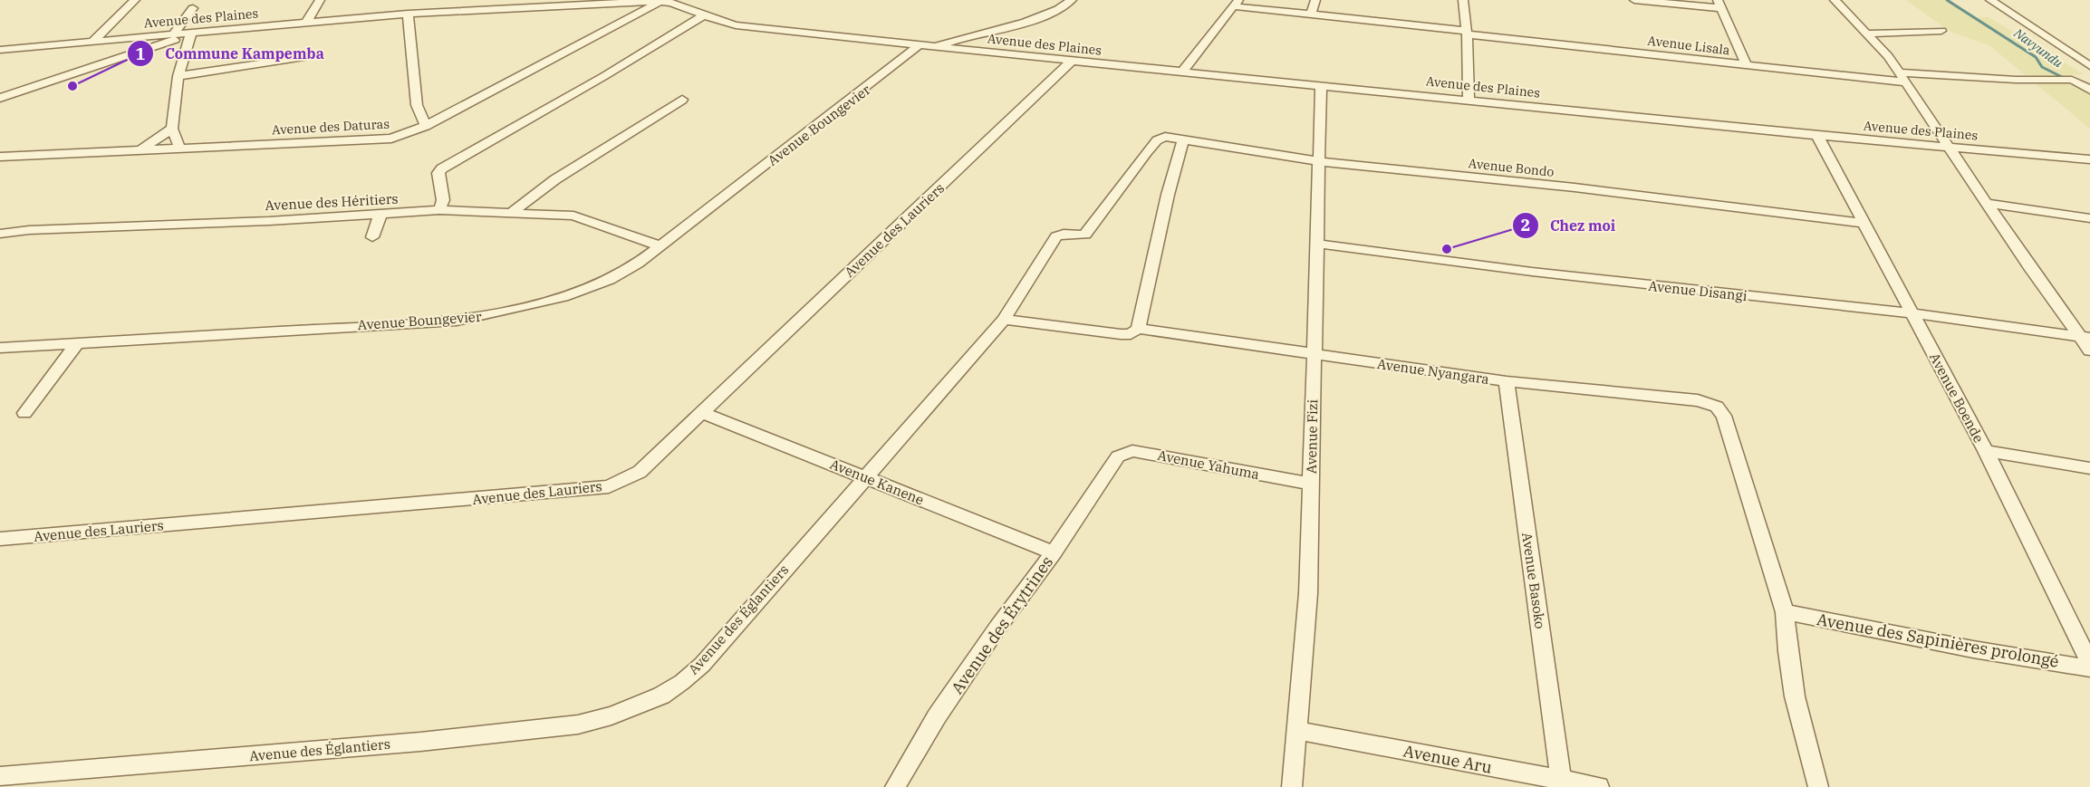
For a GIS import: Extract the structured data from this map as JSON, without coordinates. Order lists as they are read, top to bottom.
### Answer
{
  "streets": {
    "street": [
      "Avenue des Plaines",
      "Avenue Lisala",
      "Avenue Boungevier",
      "Avenue des Daturas",
      "Avenue Bondo",
      "Avenue des Héritiers",
      "Avenue des Lauriers",
      "Avenue Disangi",
      "Avenue Nyangara",
      "Avenue Boende",
      "Avenue Fizi",
      "Avenue Yahuma",
      "Avenue Kanene",
      "Avenue Basoko",
      "Avenue des Églantiers",
      "Avenue des Érytrines",
      "Avenue des Sapinières prolongé",
      "Avenue Aru"
    ]
  },
  "crossings": [
    ["Avenue des Plaines", "Avenue Boungevier"],
    ["Avenue des Plaines", "Avenue des Daturas"],
    ["Avenue des Plaines", "Avenue des Lauriers"],
    ["Avenue des Plaines", "Avenue Boende"],
    ["Avenue des Plaines", "Avenue Fizi"],
    ["Avenue Boungevier", "Avenue des Héritiers"],
    ["Avenue Bondo", "Avenue Boende"],
    ["Avenue Bondo", "Avenue Fizi"],
    ["Avenue Bondo", "Avenue des Églantiers"],
    ["Avenue des Lauriers", "Avenue Kanene"],
    ["Avenue Disangi", "Avenue Boende"],
    ["Avenue Disangi", "Avenue Fizi"],
    ["Avenue Nyangara", "Avenue Fizi"],
    ["Avenue Nyangara", "Avenue Basoko"],
    ["Avenue Nyangara", "Avenue des Églantiers"],
    ["Avenue Nyangara", "Avenue des Sapinières prolongé"],
    ["Avenue Fizi", "Avenue Yahuma"],
    ["Avenue Fizi", "Avenue Aru"],
    ["Avenue Yahuma", "Avenue des Érytrines"],
    ["Avenue Kanene", "Avenue des Églantiers"],
    ["Avenue Kanene", "Avenue des Érytrines"],
    ["Avenue Basoko", "Avenue Aru"]
  ],
  "water": ["Navyundu"],
  "places": ["Commune Kampemba", "Chez moi"]
}
